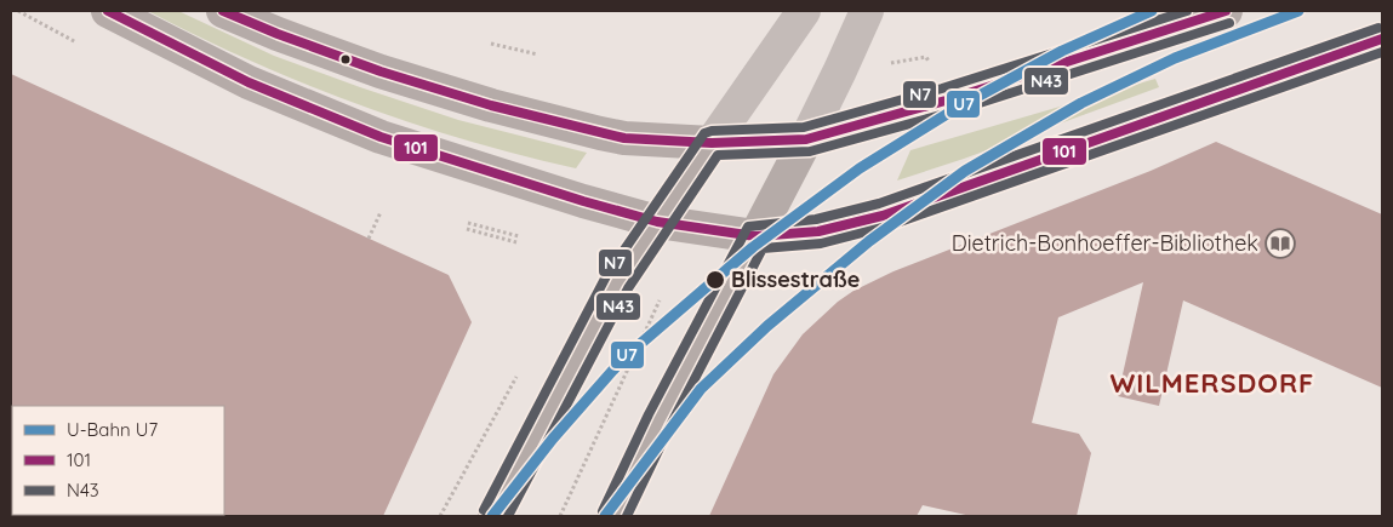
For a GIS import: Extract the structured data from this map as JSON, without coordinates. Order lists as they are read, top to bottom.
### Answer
{
  "districts": ["WILMERSDORF"],
  "places": {
    "library": ["Dietrich-Bonhoeffer-Bibliothek"],
    "other": ["Blissestraße"]
  },
  "lines": [
    "metro line U7",
    "transit line 101",
    "transit line N7",
    "transit line N43"
  ],
  "legend": ["U-Bahn U7", "101", "N43"]
}
